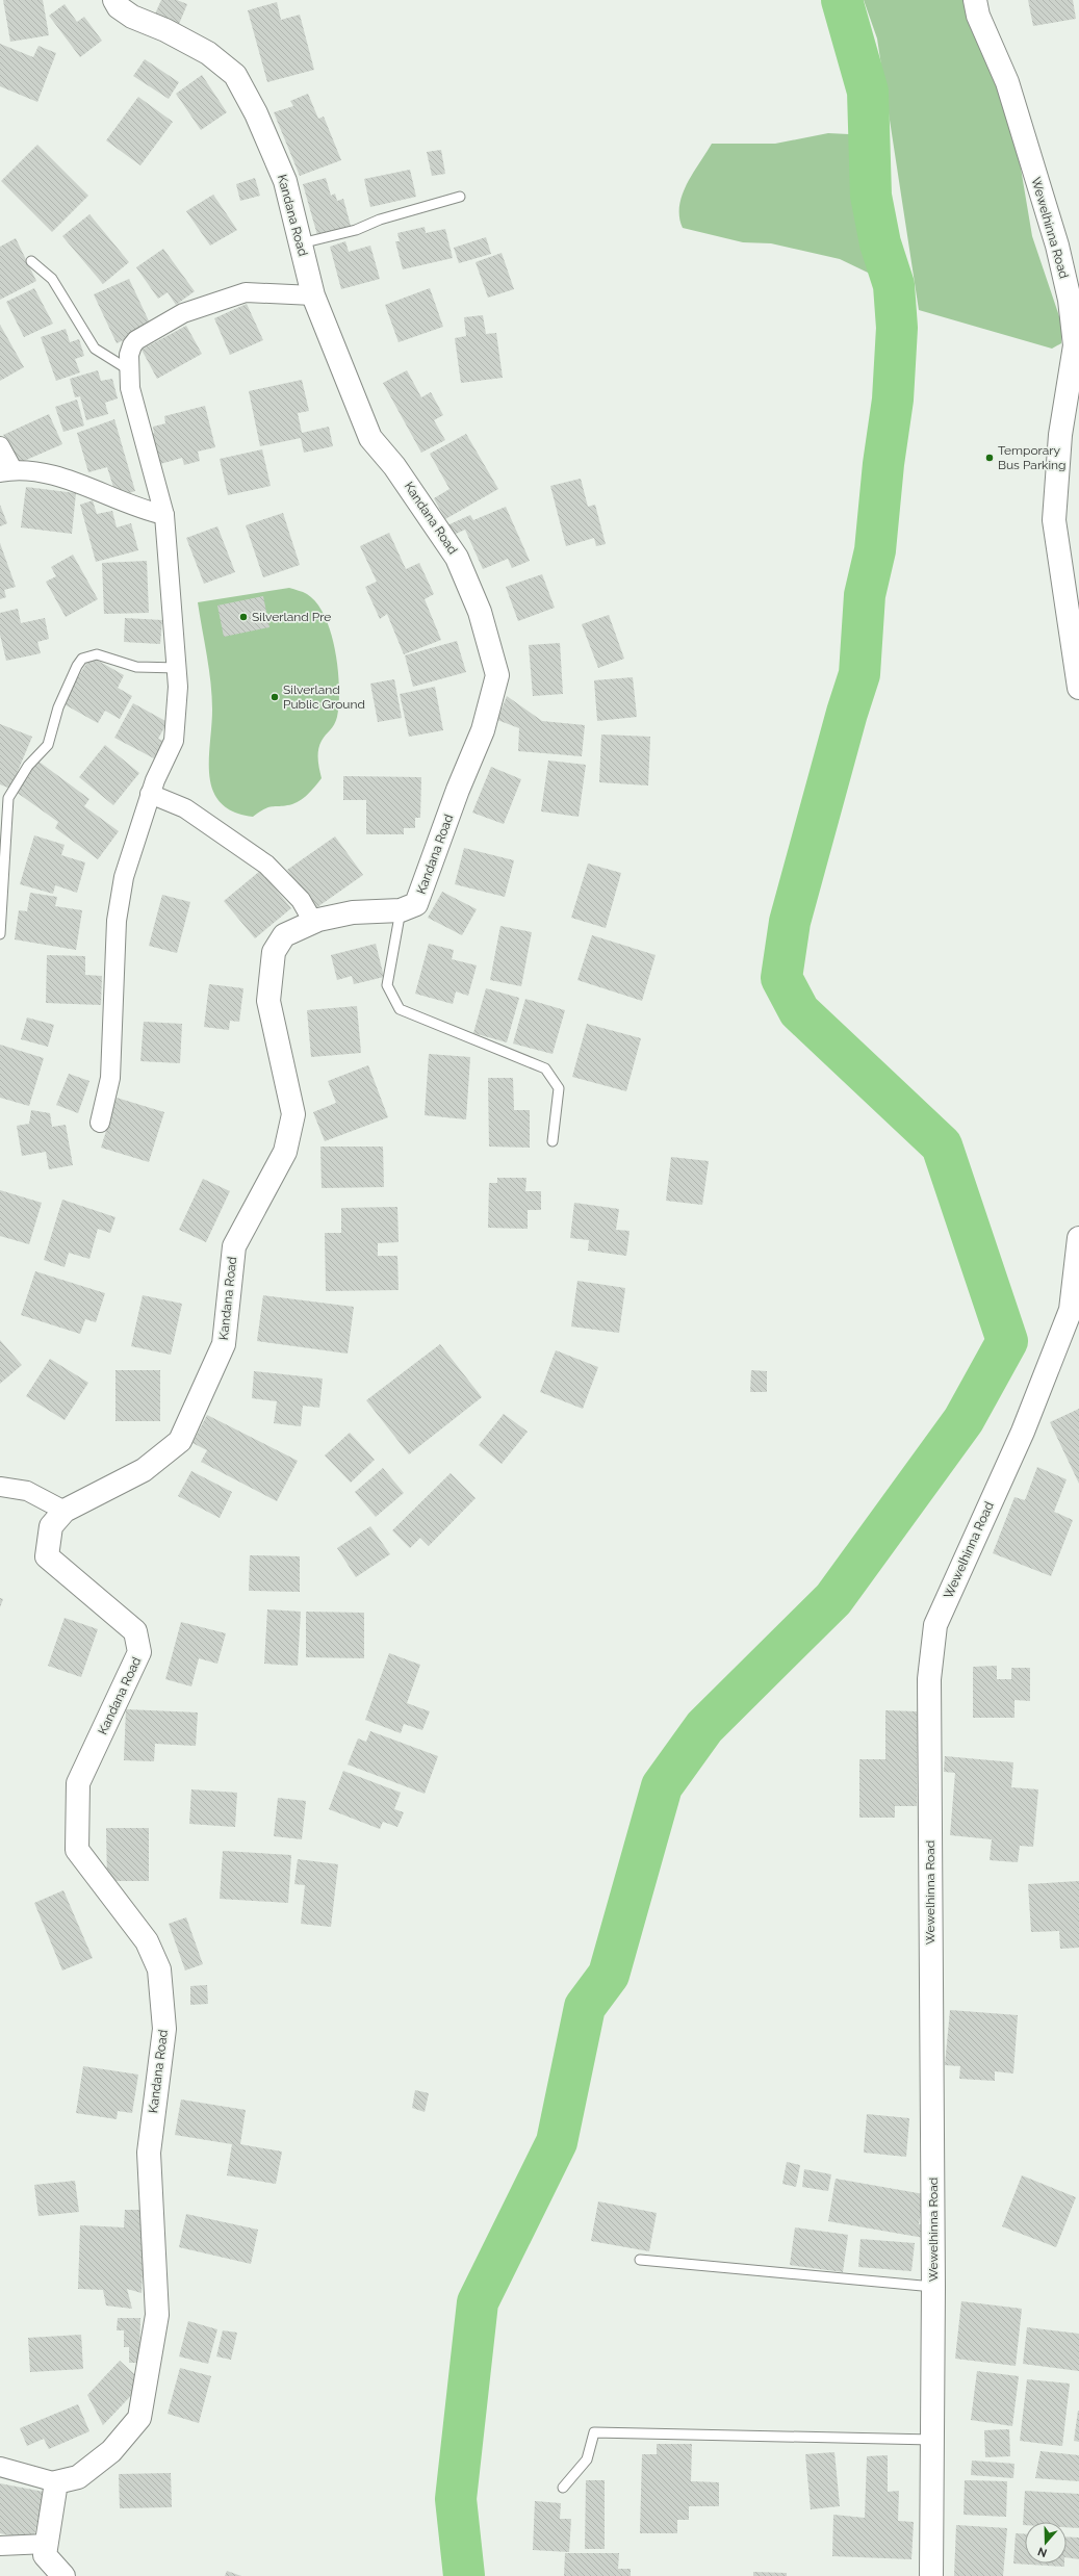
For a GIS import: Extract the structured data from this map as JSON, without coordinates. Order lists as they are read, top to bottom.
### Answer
{
  "streets": {
    "street": ["Kandana Road", "Wewelhinna Road"]
  },
  "places": ["Temporary Bus Parking", "Silverland Pre", "Silverland Public Ground"],
  "north": "bottom"
}
